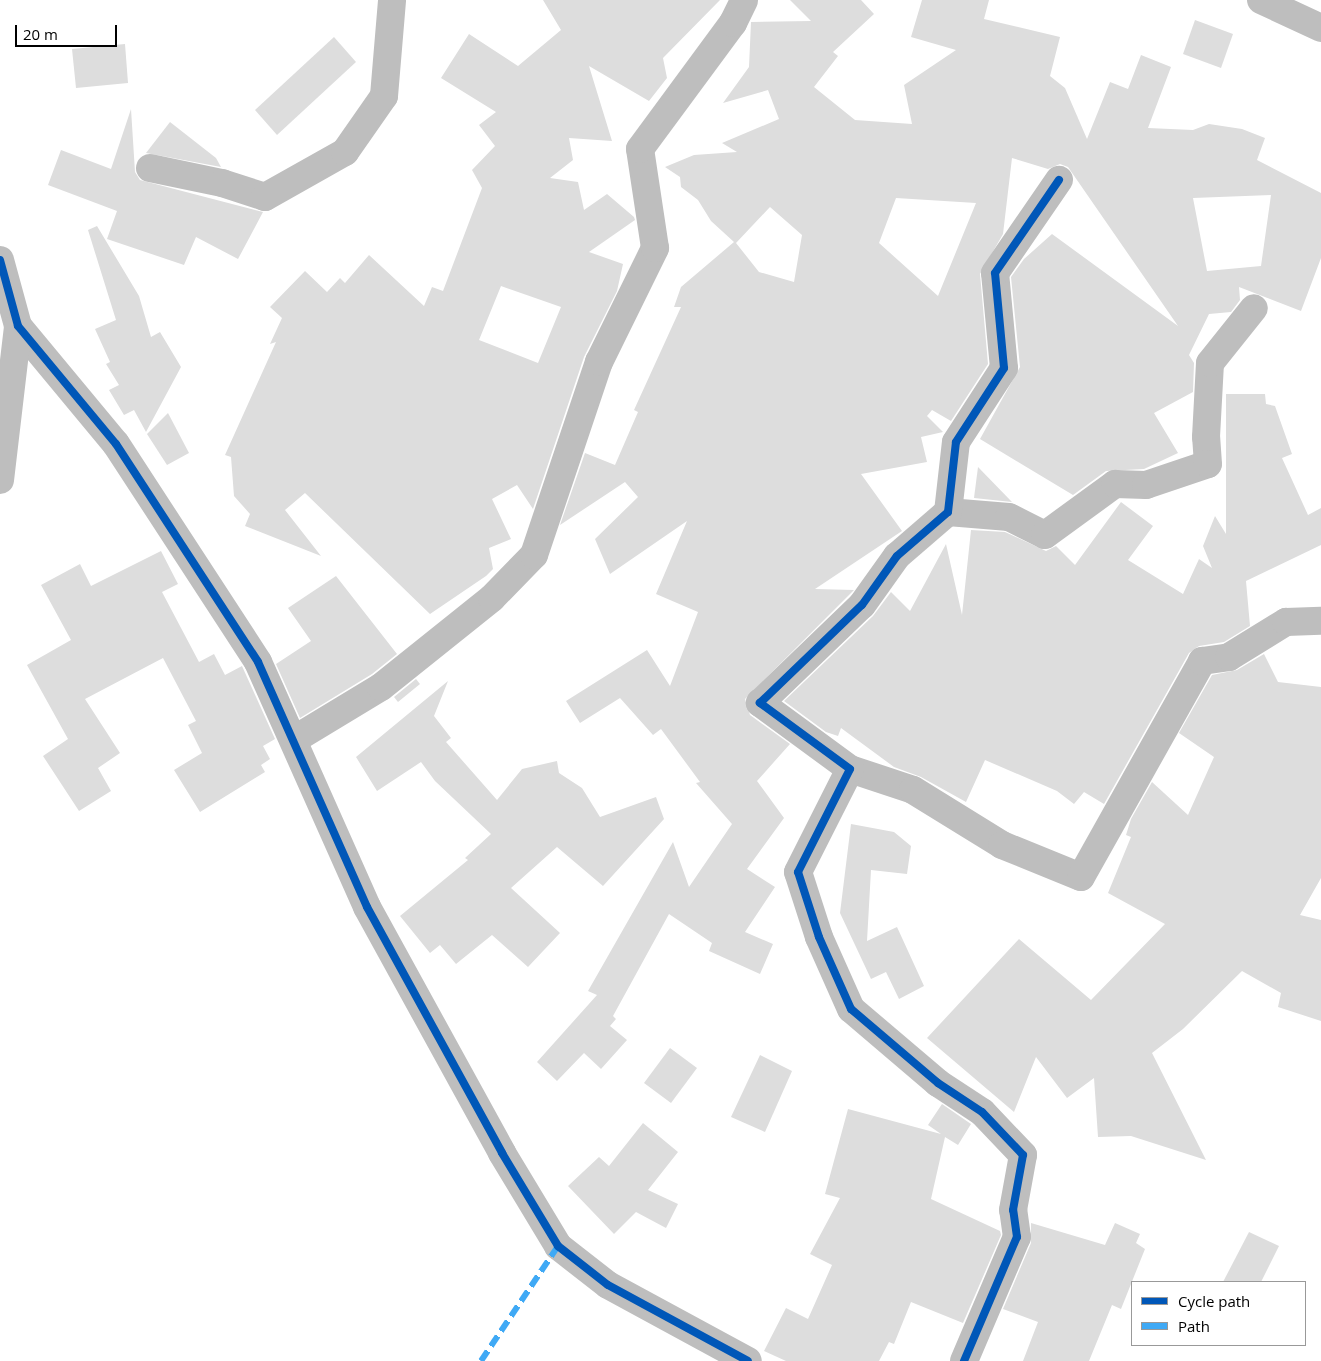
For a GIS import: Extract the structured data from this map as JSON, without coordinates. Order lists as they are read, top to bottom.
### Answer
{
  "legend": ["Cycle path", "Path"],
  "scale_bar": "20 m"
}
